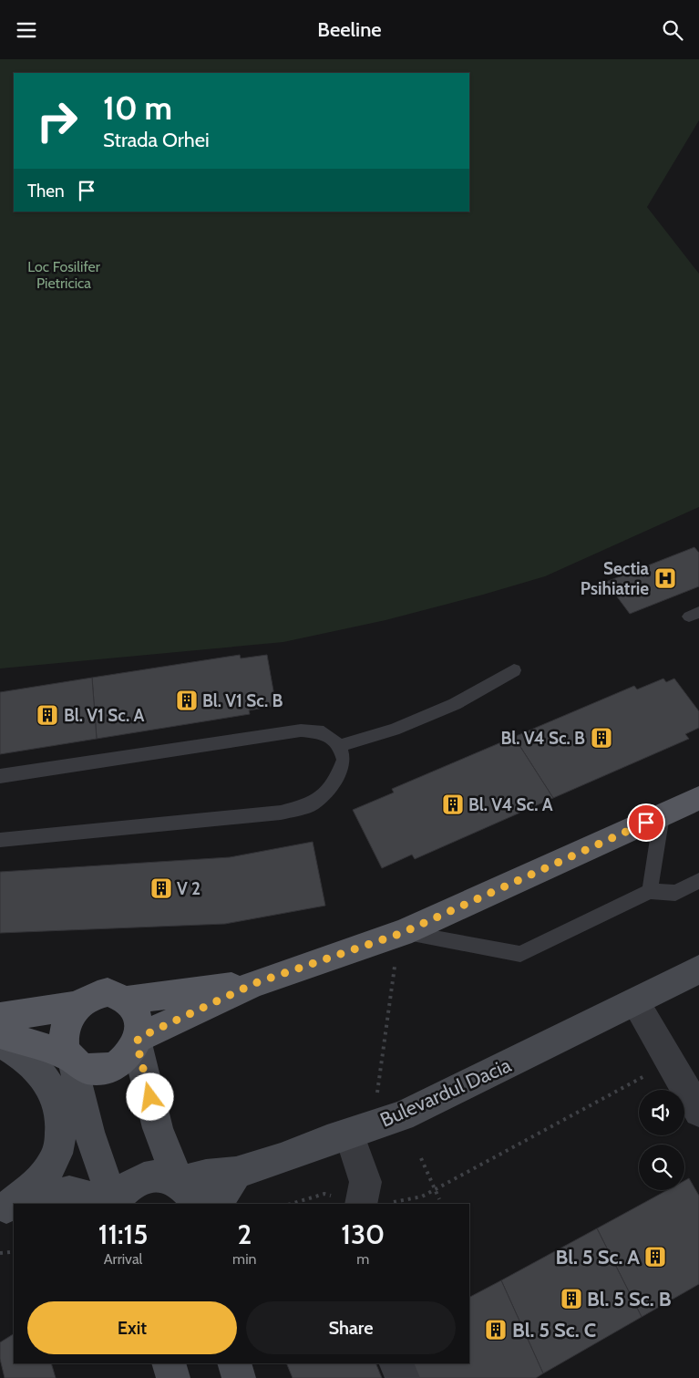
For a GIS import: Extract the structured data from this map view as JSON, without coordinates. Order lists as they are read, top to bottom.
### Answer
{
  "streets": {
    "main road": ["Bulevardul Dacia"]
  },
  "parks": ["Loc Fosilifer Pietricica"],
  "places": {
    "hospital": ["Sectia Psihiatrie"],
    "building": [
      "Bl. V1 Sc. B",
      "Bl. V1 Sc. A",
      "Bl. V4 Sc. B",
      "Bl. V4 Sc. A",
      "V 2",
      "Bl. 5 Sc. A",
      "Bl. 5 Sc. B",
      "Bl. 5 Sc. C"
    ]
  },
  "page": {
    "header": "Beeline",
    "turn": ["10 m", "Strada Orhei"],
    "then": "Then",
    "eta": [
      "11:15",
      "Arrival",
      "2",
      "min",
      "130",
      "m"
    ],
    "buttons": ["Exit", "Share"]
  }
}
